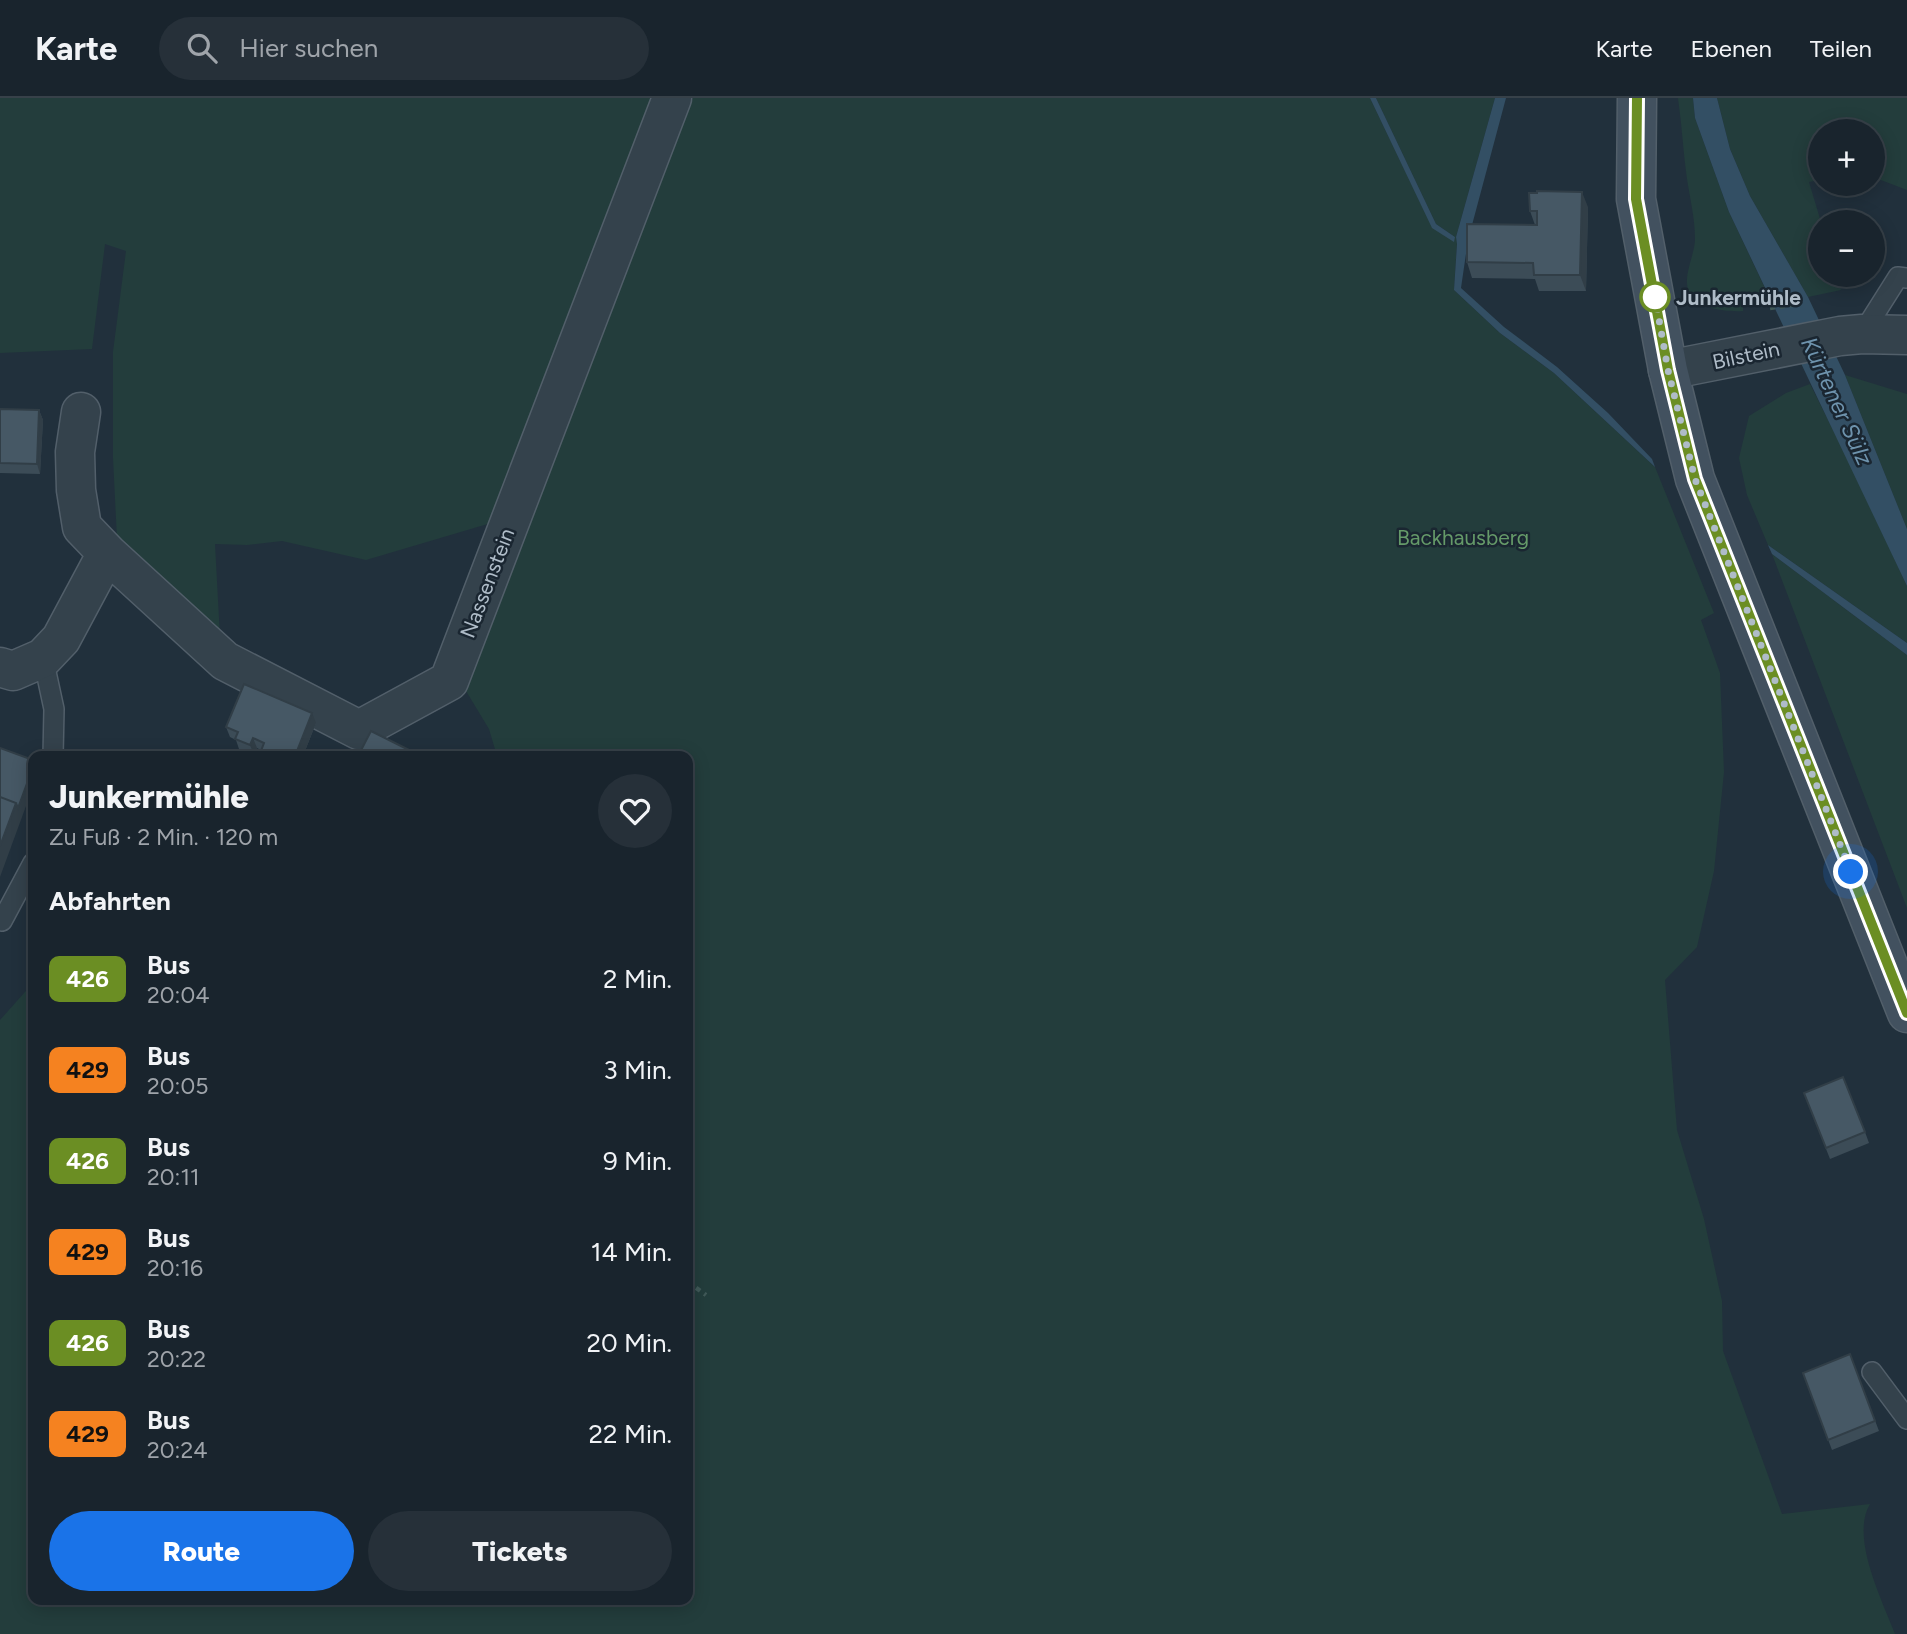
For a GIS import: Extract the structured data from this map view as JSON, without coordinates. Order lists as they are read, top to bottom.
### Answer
{
  "streets": {
    "street": ["Bilstein", "Nassenstein"]
  },
  "water": ["Kürtener Sülz"],
  "parks": ["Backhausberg"],
  "places": ["Junkermühle"],
  "lines": ["bus line 426"],
  "page": {
    "header": "Karte",
    "search": "Hier suchen",
    "nav": ["Karte", "Ebenen", "Teilen"],
    "map_buttons": ["+", "−"],
    "heading": [
      ["Junkermühle", "Zu Fuß · 2 Min. · 120 m"],
      "Abfahrten"
    ],
    "list": [
      {
        "mark": "426",
        "name": "Bus",
        "note": "20:04",
        "value": "2 Min."
      },
      {
        "mark": "429",
        "name": "Bus",
        "note": "20:05",
        "value": "3 Min."
      },
      {
        "mark": "426",
        "name": "Bus",
        "note": "20:11",
        "value": "9 Min."
      },
      {
        "mark": "429",
        "name": "Bus",
        "note": "20:16",
        "value": "14 Min."
      },
      {
        "mark": "426",
        "name": "Bus",
        "note": "20:22",
        "value": "20 Min."
      },
      {
        "mark": "429",
        "name": "Bus",
        "note": "20:24",
        "value": "22 Min."
      }
    ],
    "buttons": ["Route", "Tickets"]
  }
}
